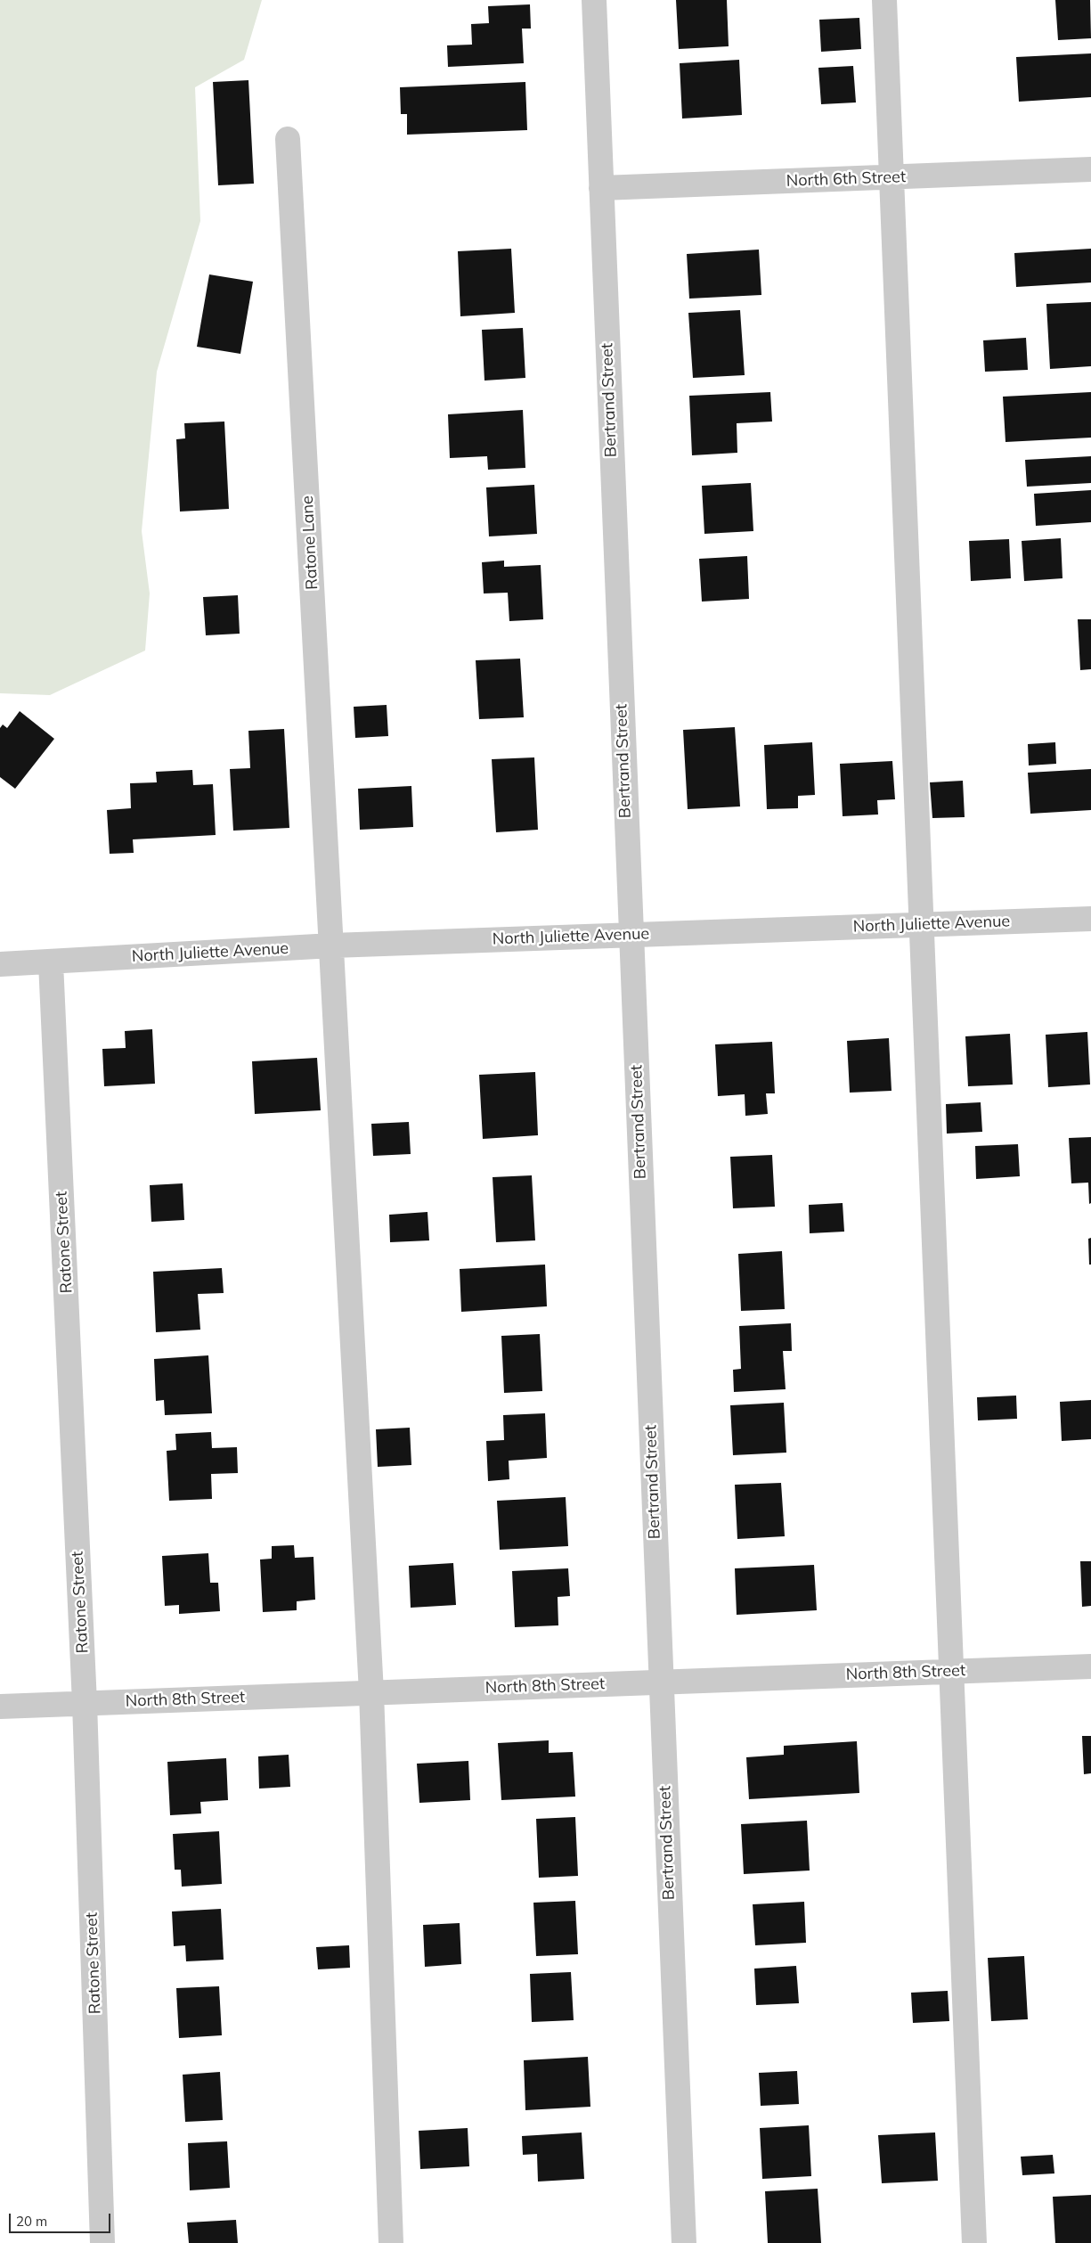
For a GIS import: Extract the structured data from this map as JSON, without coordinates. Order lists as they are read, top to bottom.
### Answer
{
  "streets": {
    "street": [
      "North 6th Street",
      "Bertrand Street",
      "Ratone Lane",
      "North Juliette Avenue",
      "Ratone Street",
      "North 8th Street"
    ]
  },
  "crossings": [
    ["North 6th Street", "Bertrand Street"],
    ["Bertrand Street", "North Juliette Avenue"],
    ["Bertrand Street", "North 8th Street"],
    ["Ratone Lane", "North Juliette Avenue"],
    ["Ratone Lane", "North 8th Street"],
    ["North Juliette Avenue", "Ratone Street"],
    ["Ratone Street", "North 8th Street"]
  ],
  "scale_bar": "20 m"
}
